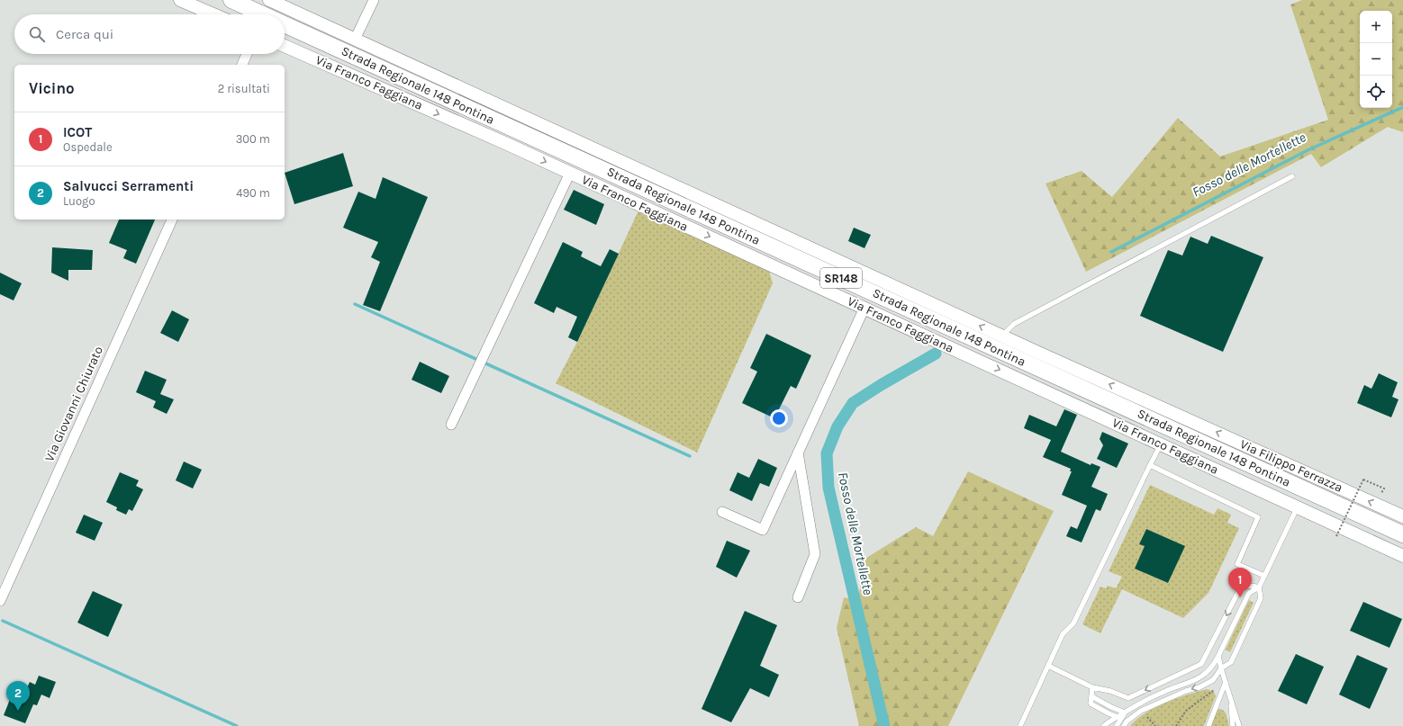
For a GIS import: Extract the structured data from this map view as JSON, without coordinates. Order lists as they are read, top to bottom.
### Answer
{
  "streets": {
    "main road": ["Strada Regionale 148 Pontina", "SR148"],
    "street": ["Via Franco Faggiana", "Via Giovanni Chiurato", "Via Filippo Ferrazza"]
  },
  "one_way": ["Via Franco Faggiana", "Via Filippo Ferrazza"],
  "water": ["Fosso delle Mortellette"],
  "page": {
    "map_buttons": ["+", "−"],
    "search": "Cerca qui",
    "heading": ["Vicino", "2 risultati"],
    "list": [
      {
        "mark": "1",
        "name": "ICOT",
        "note": "Ospedale",
        "value": "300 m"
      },
      {
        "mark": "2",
        "name": "Salvucci Serramenti",
        "note": "Luogo",
        "value": "490 m"
      }
    ],
    "pins": ["1", "2"]
  }
}
